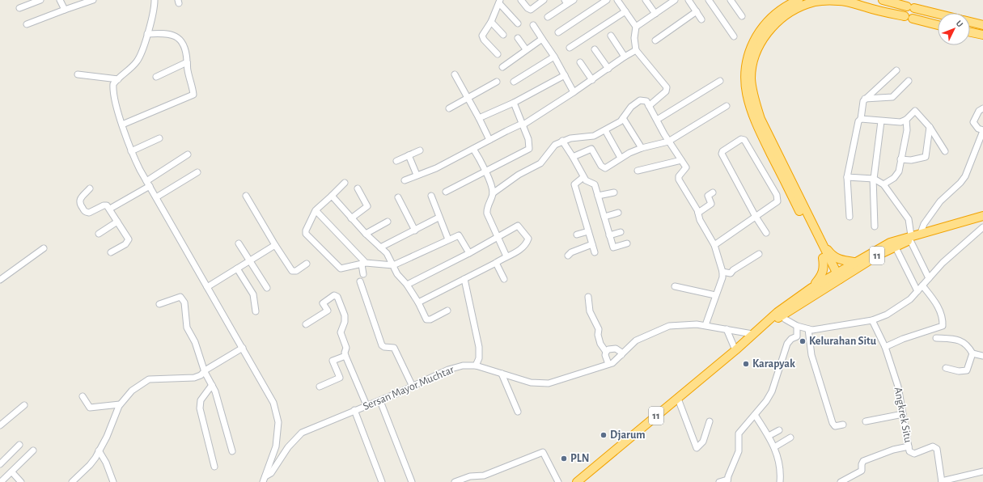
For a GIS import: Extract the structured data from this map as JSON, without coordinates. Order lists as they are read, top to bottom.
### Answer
{
  "streets": {
    "highway": ["11"],
    "street": ["Sersan Mayor Muchtar", "Angkrek Situ"]
  },
  "crossings": [
    ["11", "Sersan Mayor Muchtar"]
  ],
  "places": [
    "Kelurahan Situ",
    "Karapyak",
    "Djarum",
    "PLN"
  ],
  "north": "top right"
}
